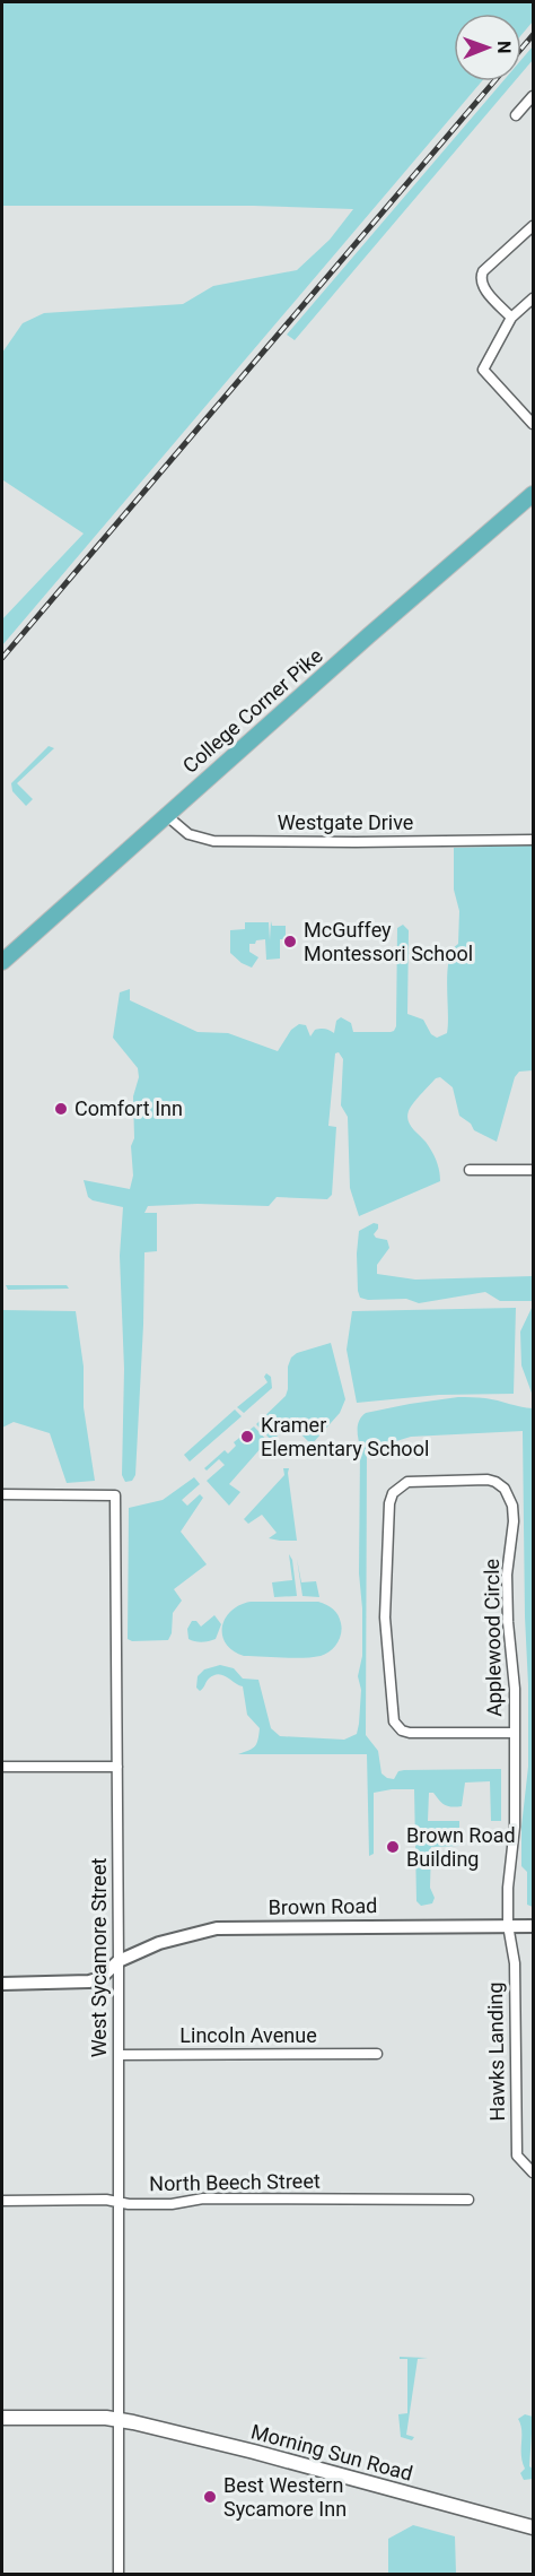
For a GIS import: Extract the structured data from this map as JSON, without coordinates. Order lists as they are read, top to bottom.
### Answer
{
  "streets": {
    "highway": ["College Corner Pike"],
    "main road": ["Morning Sun Road"],
    "street": [
      "Westgate Drive",
      "Applewood Circle",
      "Brown Road",
      "West Sycamore Street",
      "Lincoln Avenue",
      "Hawks Landing",
      "North Beech Street"
    ]
  },
  "crossings": [
    ["College Corner Pike", "Westgate Drive"],
    ["Applewood Circle", "Brown Road"],
    ["Applewood Circle", "Hawks Landing"],
    ["Brown Road", "West Sycamore Street"],
    ["Brown Road", "Hawks Landing"],
    ["West Sycamore Street", "Lincoln Avenue"],
    ["West Sycamore Street", "North Beech Street"],
    ["West Sycamore Street", "Morning Sun Road"]
  ],
  "places": [
    "McGuffey Montessori School",
    "Comfort Inn",
    "Kramer Elementary School",
    "Brown Road Building",
    "Best Western Sycamore Inn"
  ],
  "north": "right"
}
